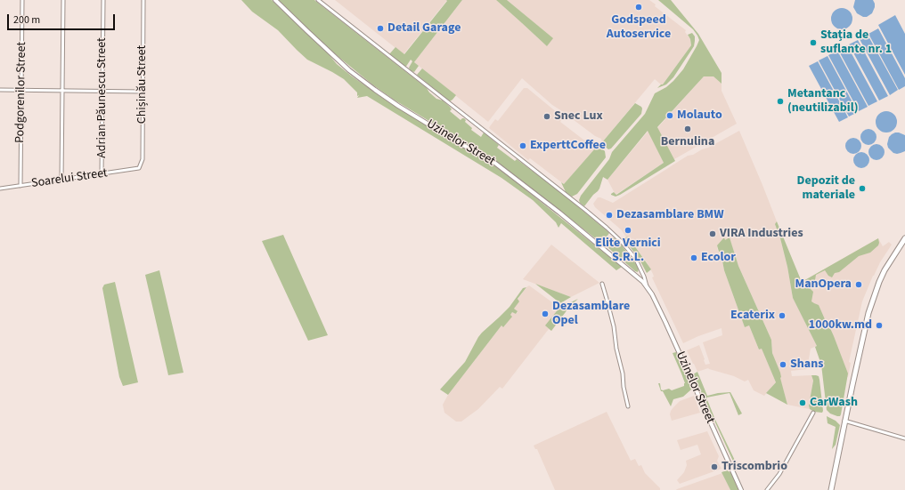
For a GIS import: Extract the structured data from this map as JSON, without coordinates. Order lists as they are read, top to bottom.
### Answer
{
  "streets": {
    "street": [
      "Chișinău Street",
      "Podgorenilor Street",
      "Adrian Păunescu Street",
      "Uzinelor Street",
      "Soarelui Street"
    ]
  },
  "crossings": [
    ["Chișinău Street", "Soarelui Street"],
    ["Podgorenilor Street", "Soarelui Street"],
    ["Adrian Păunescu Street", "Soarelui Street"]
  ],
  "places": [
    "Godspeed Autoservice",
    "Detail Garage",
    "Stația de suflante nr. 1",
    "Metantanc (neutilizabil)",
    "Molauto",
    "Snec Lux",
    "Bernulina",
    "ExperttCoffee",
    "Depozit de materiale",
    "Dezasamblare BMW",
    "Elite Vernici S.R.L.",
    "VIRA Industries",
    "Ecolor",
    "ManOpera",
    "Dezasamblare Opel",
    "Ecaterix",
    "1000kw.md",
    "Shans",
    "CarWash",
    "Triscombrio"
  ],
  "scale_bar": "200 m"
}
